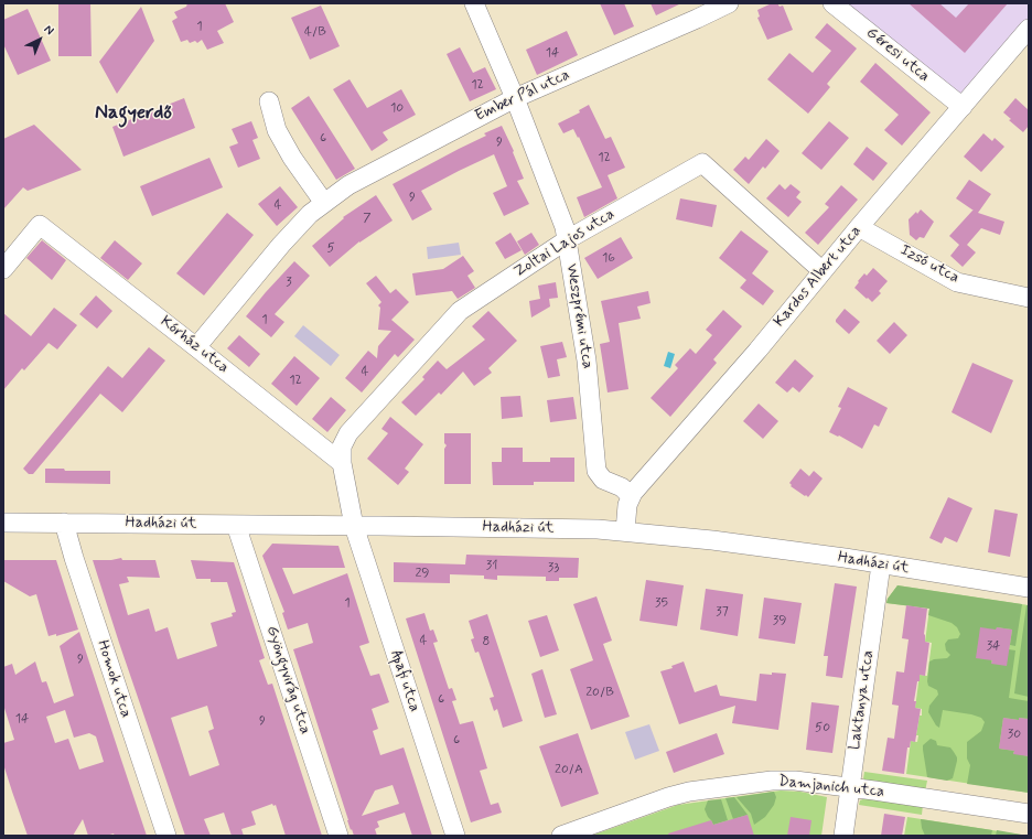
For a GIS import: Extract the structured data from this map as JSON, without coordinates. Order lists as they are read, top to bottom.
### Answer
{
  "streets": {
    "street": [
      "Géresi utca",
      "Ember Pál utca",
      "Zoltai Lajos utca",
      "Izsó utca",
      "Kardos Albert utca",
      "Weszprémi utca",
      "Kórház utca",
      "Hadházi út",
      "Homok utca",
      "Gyöngyvirág utca",
      "Apafi utca",
      "Laktanya utca",
      "Damjanich utca"
    ]
  },
  "crossings": [
    ["Géresi utca", "Kardos Albert utca"],
    ["Ember Pál utca", "Weszprémi utca"],
    ["Ember Pál utca", "Kórház utca"],
    ["Zoltai Lajos utca", "Kardos Albert utca"],
    ["Zoltai Lajos utca", "Weszprémi utca"],
    ["Zoltai Lajos utca", "Kórház utca"],
    ["Izsó utca", "Kardos Albert utca"],
    ["Kardos Albert utca", "Weszprémi utca"],
    ["Kardos Albert utca", "Hadházi út"],
    ["Hadházi út", "Homok utca"],
    ["Hadházi út", "Gyöngyvirág utca"],
    ["Hadházi út", "Apafi utca"],
    ["Hadházi út", "Laktanya utca"],
    ["Laktanya utca", "Damjanich utca"]
  ],
  "districts": ["Nagyerdő"],
  "house_numbers": [
    "1",
    "4/B",
    "14",
    "12",
    "10",
    "6",
    "9",
    "12",
    "9",
    "4",
    "7",
    "5",
    "16",
    "3",
    "1",
    "4",
    "12",
    "31",
    "33",
    "29",
    "1",
    "35",
    "37",
    "39",
    "4",
    "8",
    "34",
    "9",
    "20/B",
    "6",
    "14",
    "9",
    "50",
    "30",
    "6",
    "20/A"
  ],
  "north": "top right"
}
